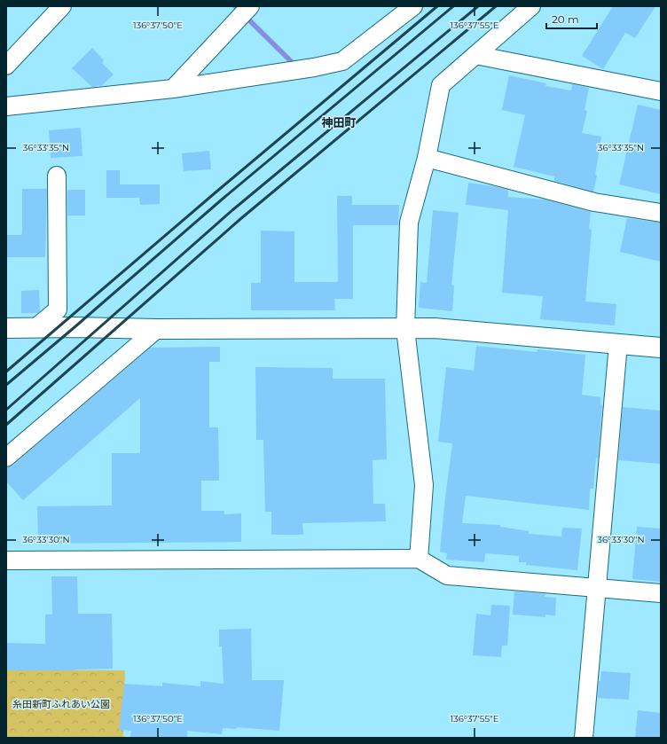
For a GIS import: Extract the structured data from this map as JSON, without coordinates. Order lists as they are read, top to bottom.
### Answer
{
  "districts": ["神田町"],
  "parks": ["糸田新町ふれあい公園"],
  "scale_bar": "20 m",
  "coordinates": [
    "136°37'50\"E",
    "136°37'55\"E",
    "36°33'35\"N",
    "36°33'30\"N"
  ]
}
